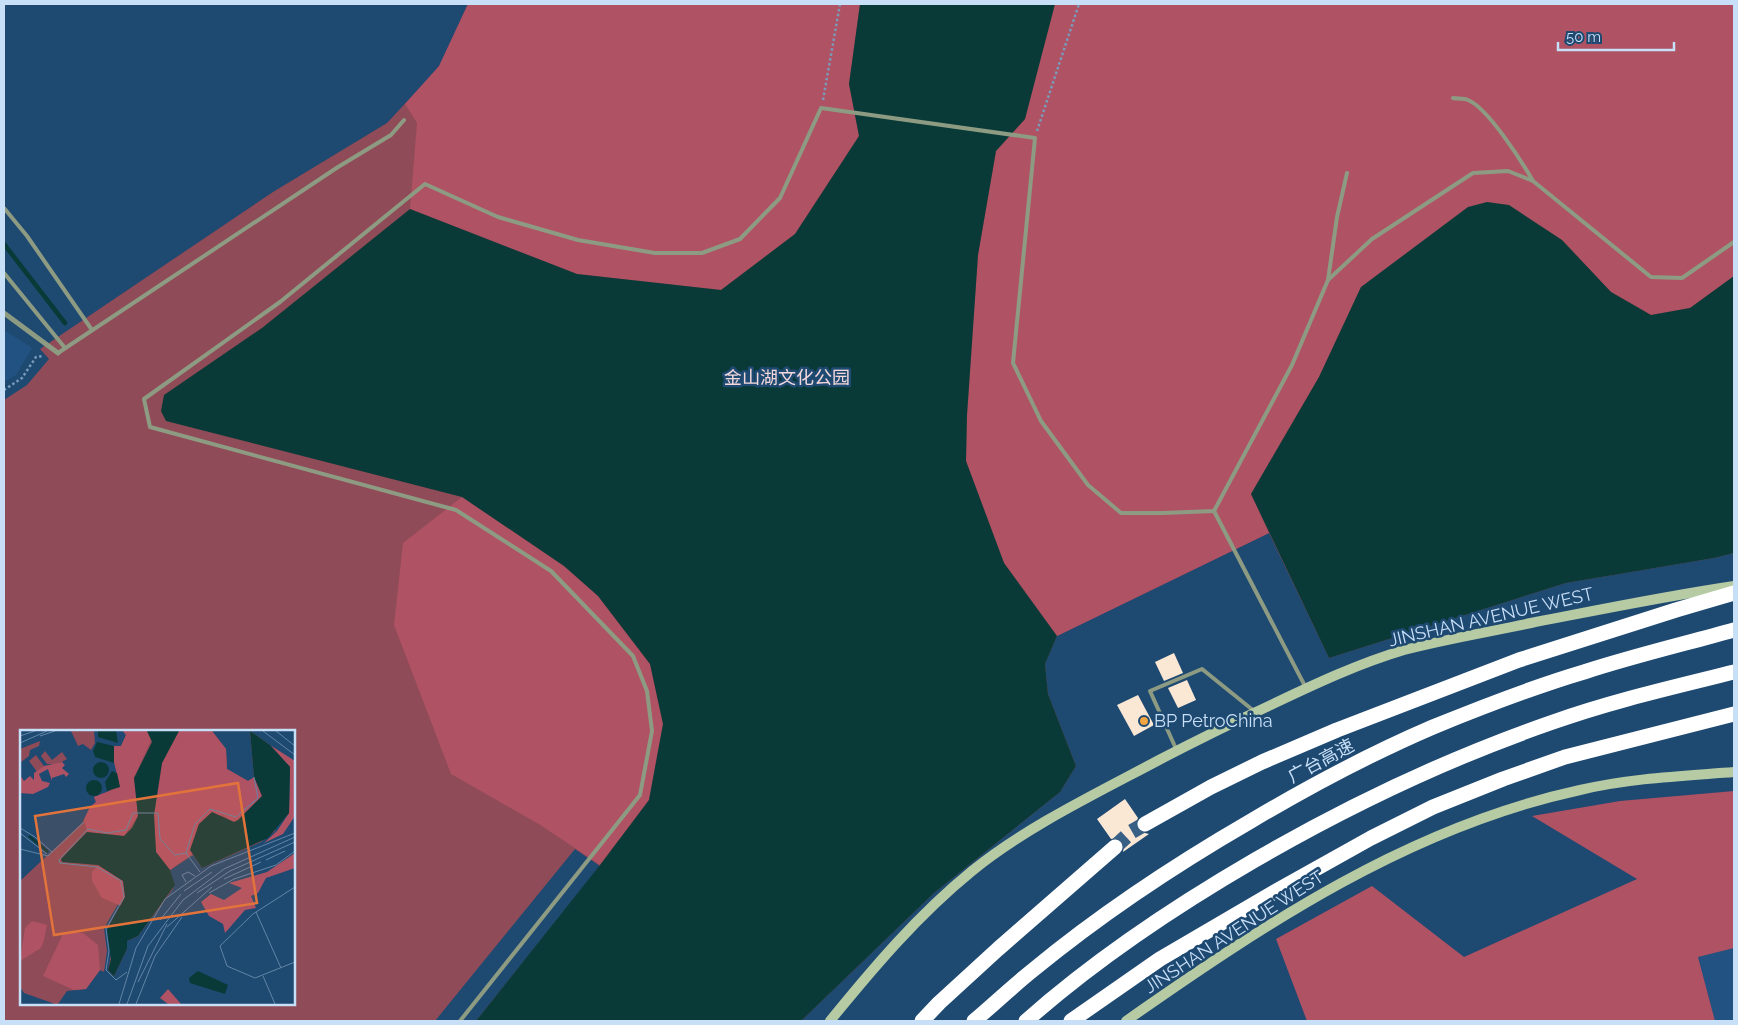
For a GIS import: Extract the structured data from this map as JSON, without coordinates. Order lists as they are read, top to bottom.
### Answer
{
  "streets": {
    "highway": ["广台高速"],
    "main road": ["JINSHAN AVENUE WEST"]
  },
  "parks": ["金山湖文化公园"],
  "places": ["BP PetroChina"],
  "scale_bar": "50 m"
}
